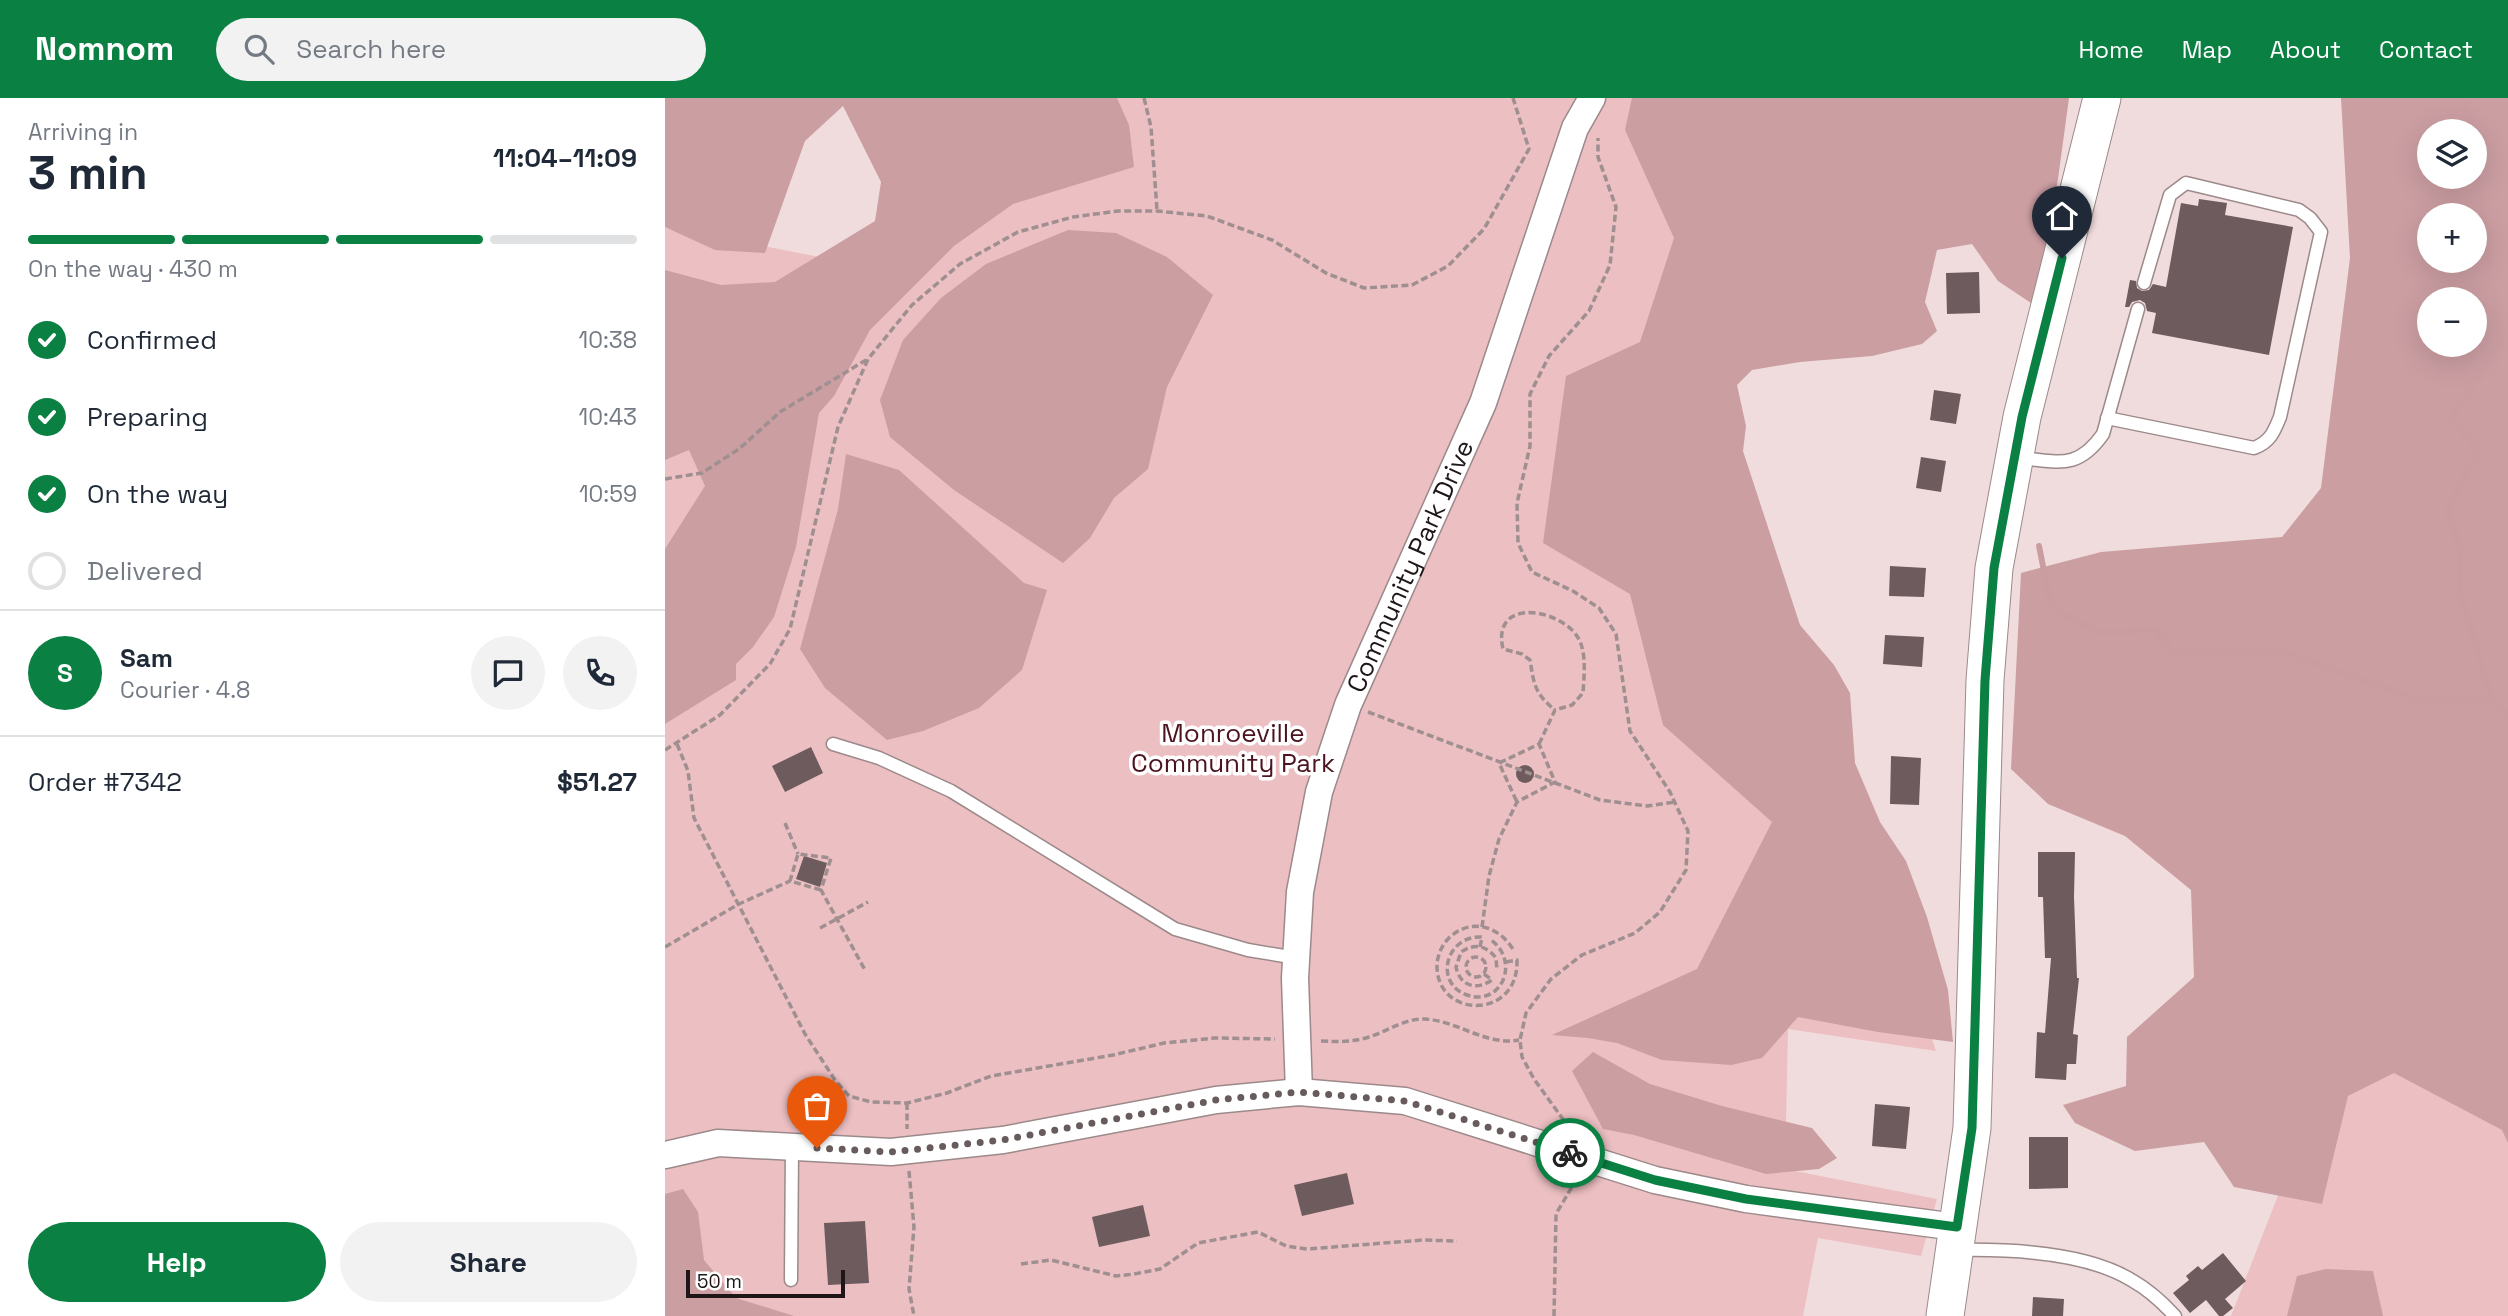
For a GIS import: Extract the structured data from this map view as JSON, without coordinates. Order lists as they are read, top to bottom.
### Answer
{
  "streets": {
    "street": ["Community Park Drive"]
  },
  "parks": ["Monroeville Community Park"],
  "scale_bar": "50 m",
  "page": {
    "header": "Nomnom",
    "search": "Search here",
    "nav": [
      "Home",
      "Map",
      "About",
      "Contact"
    ],
    "heading": ["3 min", "Arriving in", "11:04–11:09"],
    "panel": [
      "Sam",
      "Courier · 4.8",
      "Order #7342",
      "$51.27"
    ],
    "map_buttons": ["+", "−"],
    "bar": "On the way · 430 m",
    "list": [
      ["Confirmed", "10:38"],
      ["Preparing", "10:43"],
      ["On the way", "10:59"],
      "Delivered"
    ],
    "round": "S",
    "buttons": ["Help", "Share"],
    "scale": "50 m"
  }
}
